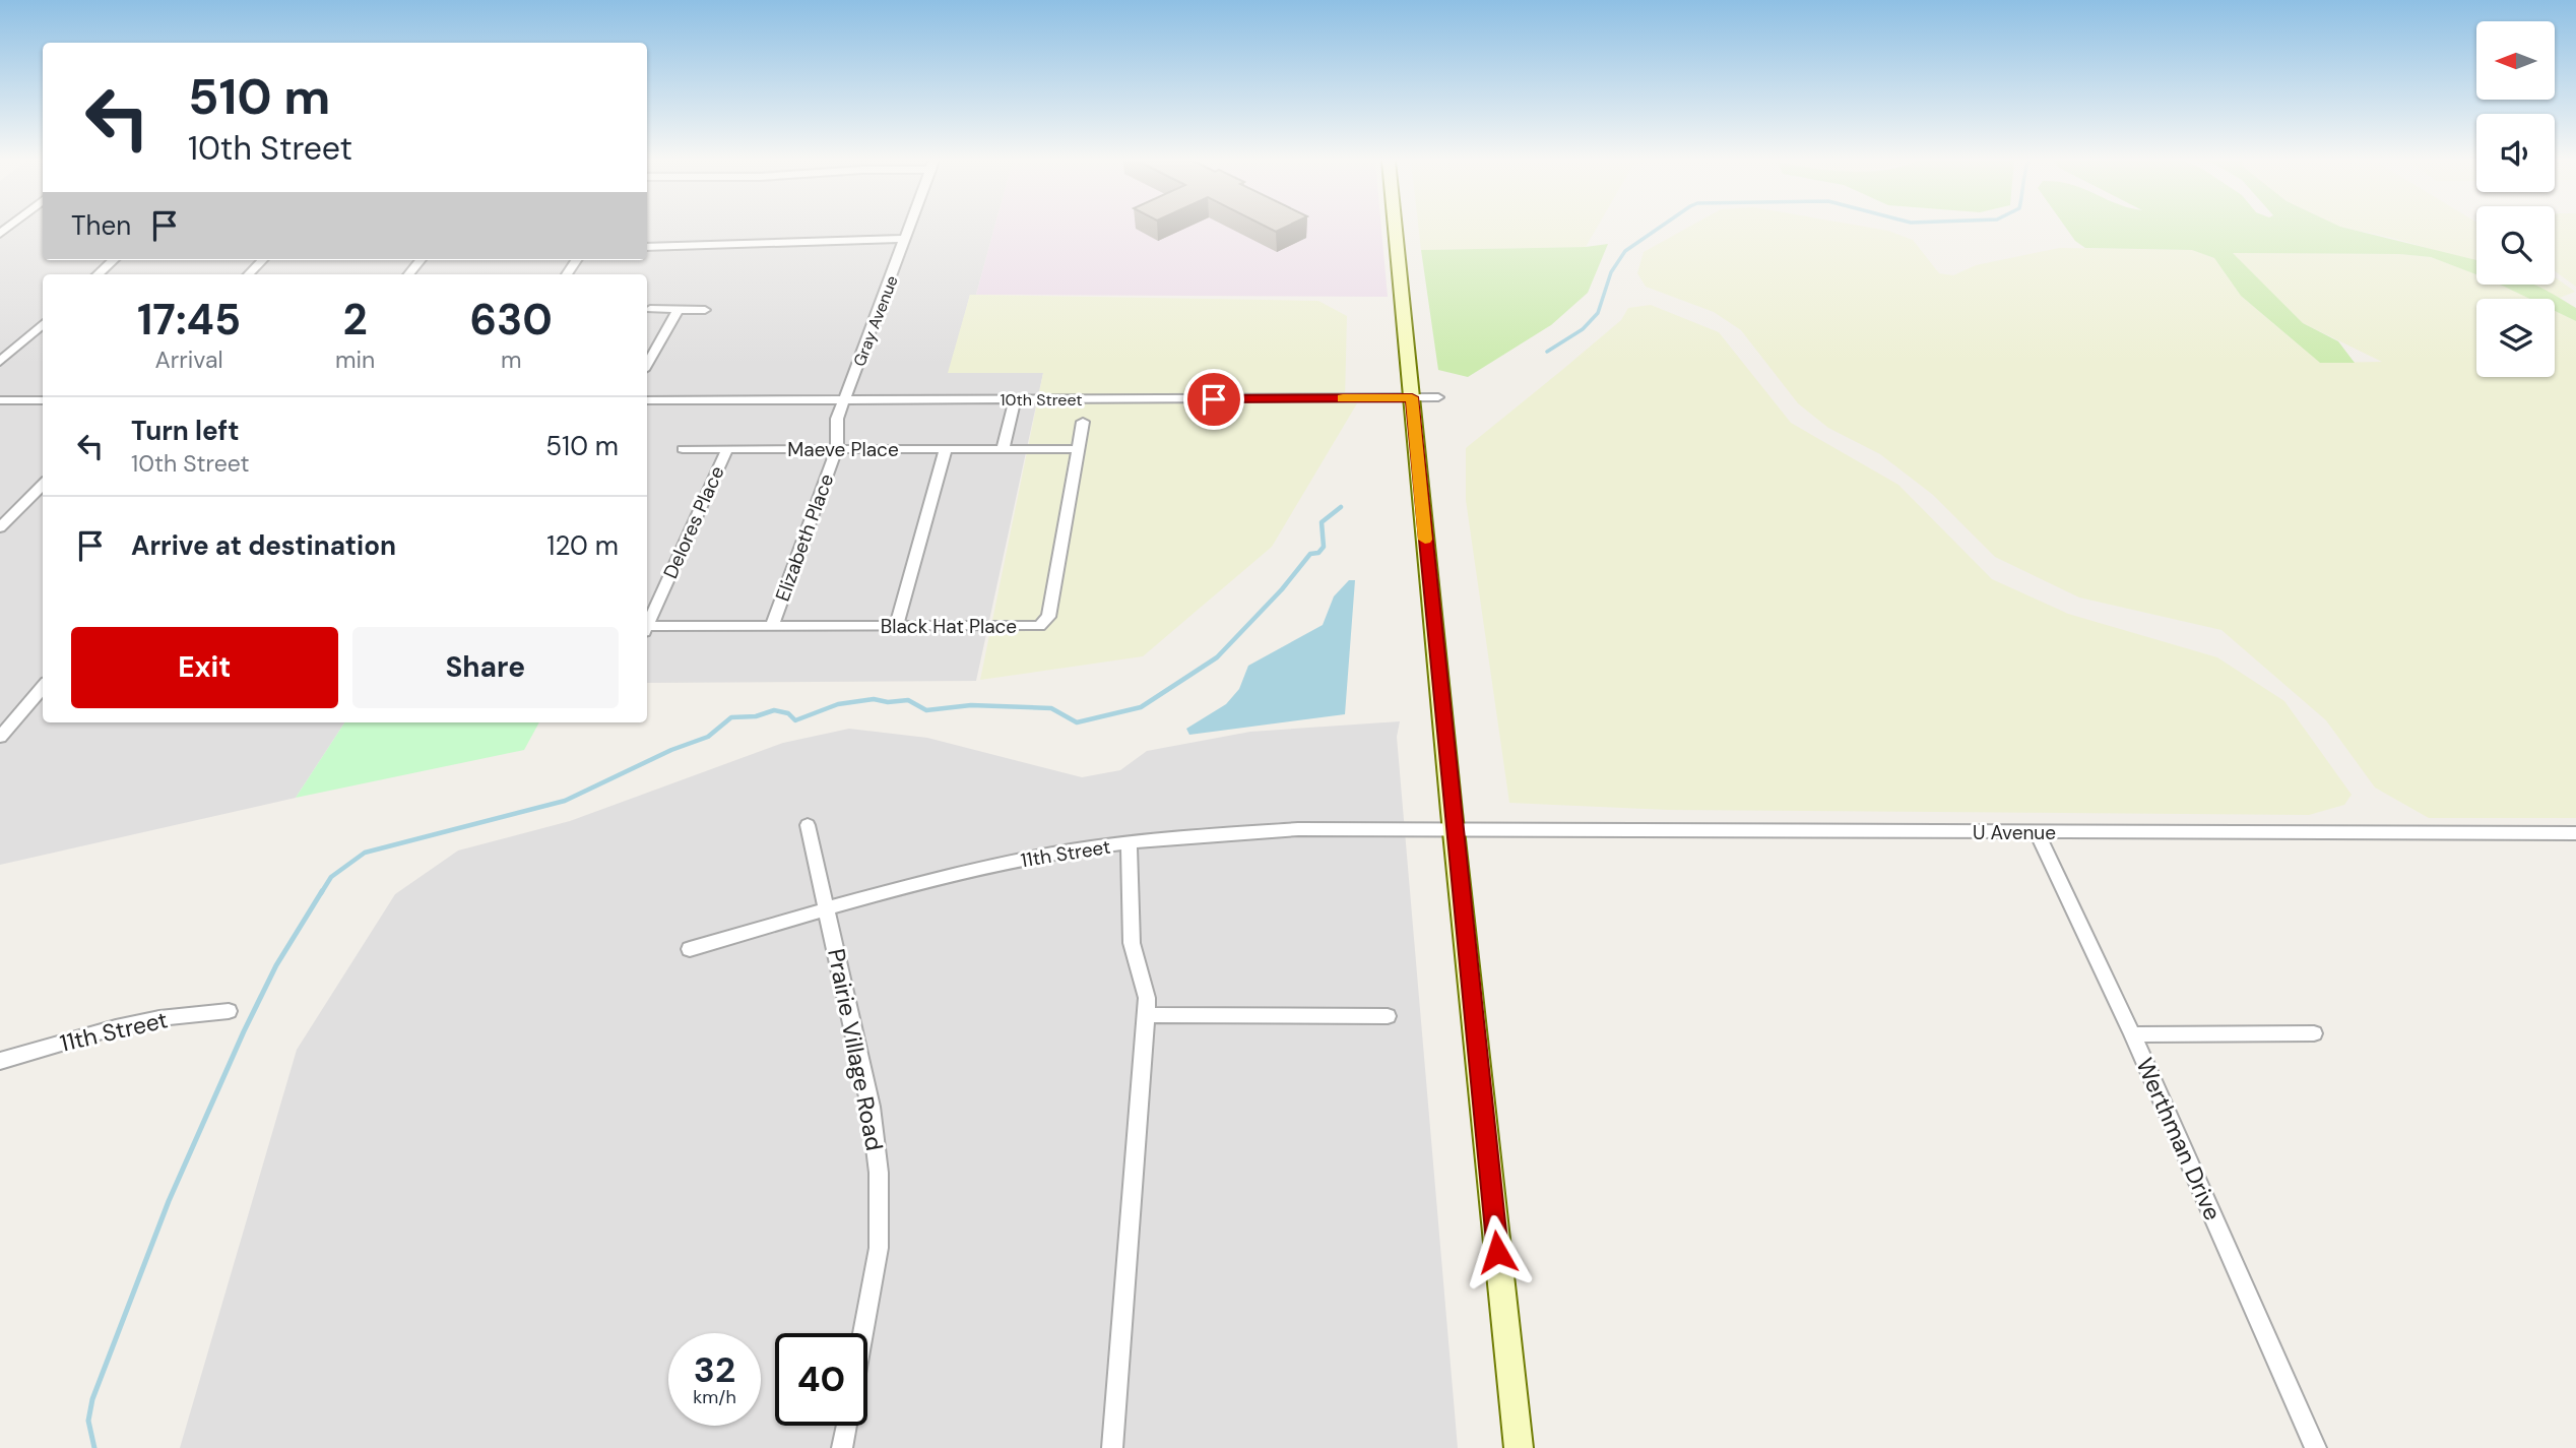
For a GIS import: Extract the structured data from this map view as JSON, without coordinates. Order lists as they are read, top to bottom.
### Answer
{
  "streets": {
    "street": [
      "Gray Avenue",
      "10th Street",
      "Maeve Place",
      "Delores Place",
      "Elizabeth Place",
      "Black Hat Place",
      "U Avenue",
      "11th Street",
      "Prairie Village Road",
      "Werthman Drive"
    ]
  },
  "crossings": [
    ["Gray Avenue", "10th Street"],
    ["Gray Avenue", "Maeve Place"],
    ["Gray Avenue", "Elizabeth Place"],
    ["Maeve Place", "Delores Place"],
    ["Maeve Place", "Elizabeth Place"],
    ["Maeve Place", "Black Hat Place"],
    ["Elizabeth Place", "Black Hat Place"],
    ["U Avenue", "11th Street"],
    ["U Avenue", "Werthman Drive"],
    ["11th Street", "Prairie Village Road"]
  ],
  "north": "left",
  "page": {
    "turn": ["510 m", "10th Street"],
    "then": "Then",
    "eta": [
      "17:45",
      "Arrival",
      "2",
      "min",
      "630",
      "m"
    ],
    "list": [
      {
        "name": "Turn left",
        "note": "10th Street",
        "value": "510 m"
      },
      {
        "name": "Arrive at destination",
        "value": "120 m"
      }
    ],
    "buttons": ["Exit", "Share"],
    "speed": "32 km/h",
    "limit": "40"
  }
}
